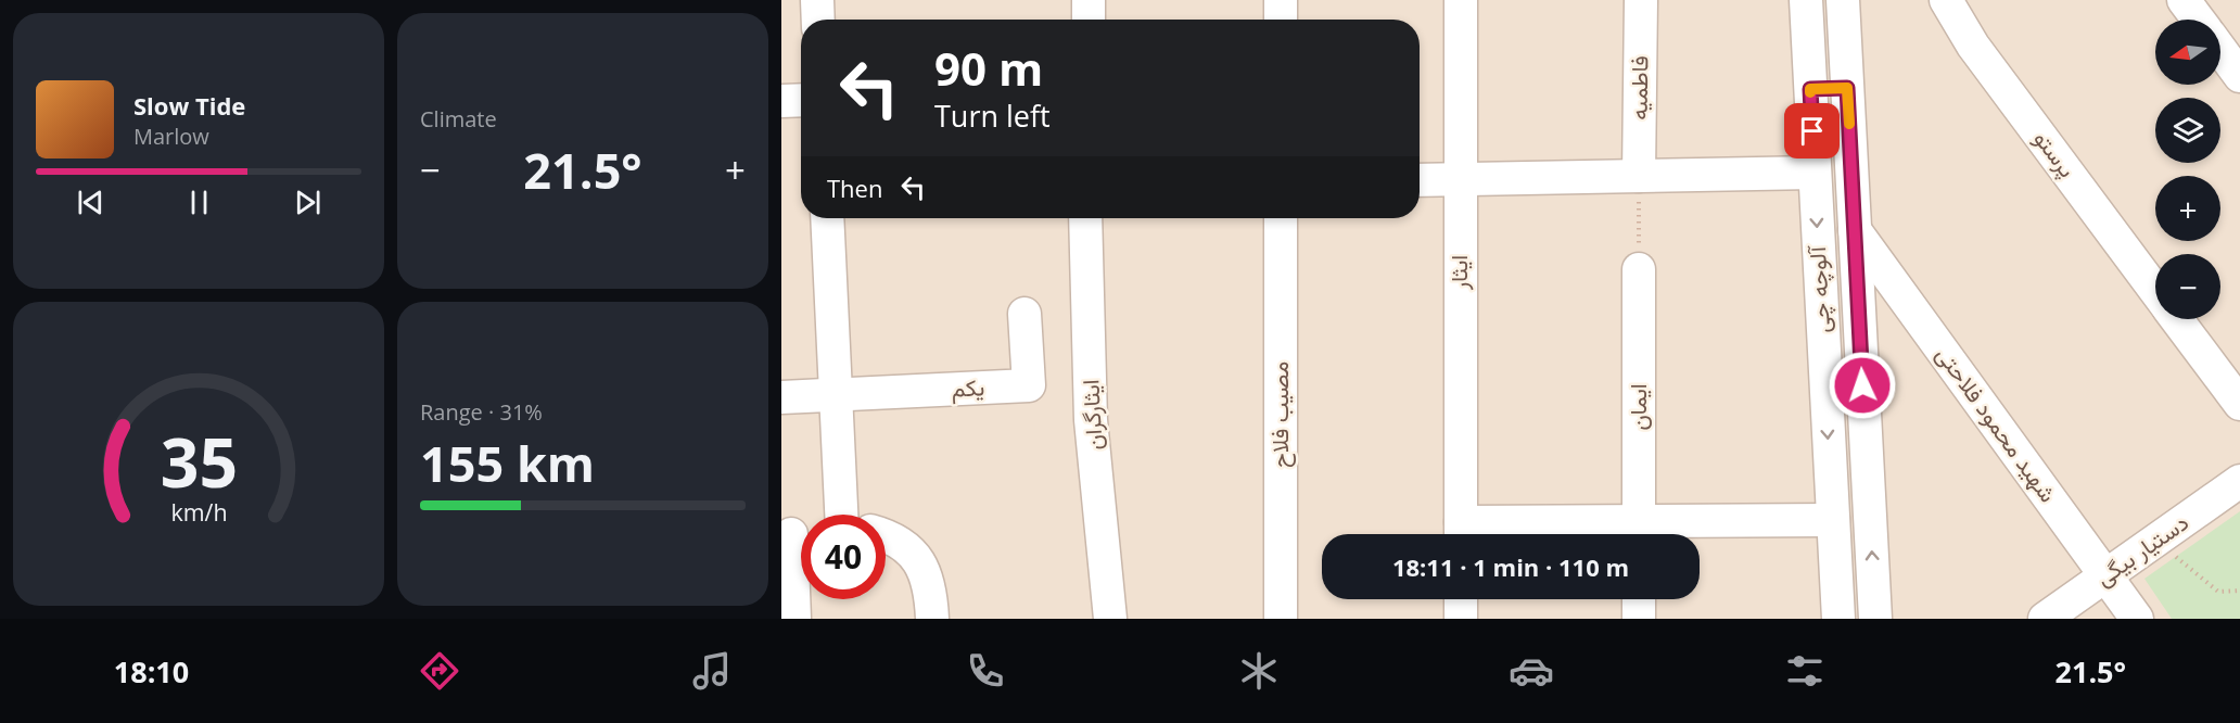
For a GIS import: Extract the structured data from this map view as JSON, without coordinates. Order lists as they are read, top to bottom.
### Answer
{
  "streets": {
    "street": [
      "فاطمیه",
      "پرستو",
      "ایثار",
      "آلوچه چی",
      "یکم",
      "ایمان",
      "ایثارگران",
      "مصیب فلاح",
      "شهید محمود فلاحتی",
      "دستیار بیگی"
    ]
  },
  "crossings": [
    ["آلوچه چی", "شهید محمود فلاحتی"],
    ["شهید محمود فلاحتی", "دستیار بیگی"]
  ],
  "north": "left",
  "page": {
    "tile": [
      "Climate",
      ["Range · 31%", "155 km"]
    ],
    "map_buttons": ["+", "−"],
    "turn": ["90 m", "Turn left"],
    "song": ["Slow Tide", "Marlow"],
    "heat": ["−", "21.5°", "+"],
    "then": "Then",
    "limit": "40",
    "trip": "18:11 · 1 min · 110 m",
    "tabs": ["18:10", "21.5°"],
    "gauge": ["35", "km/h"]
  }
}
